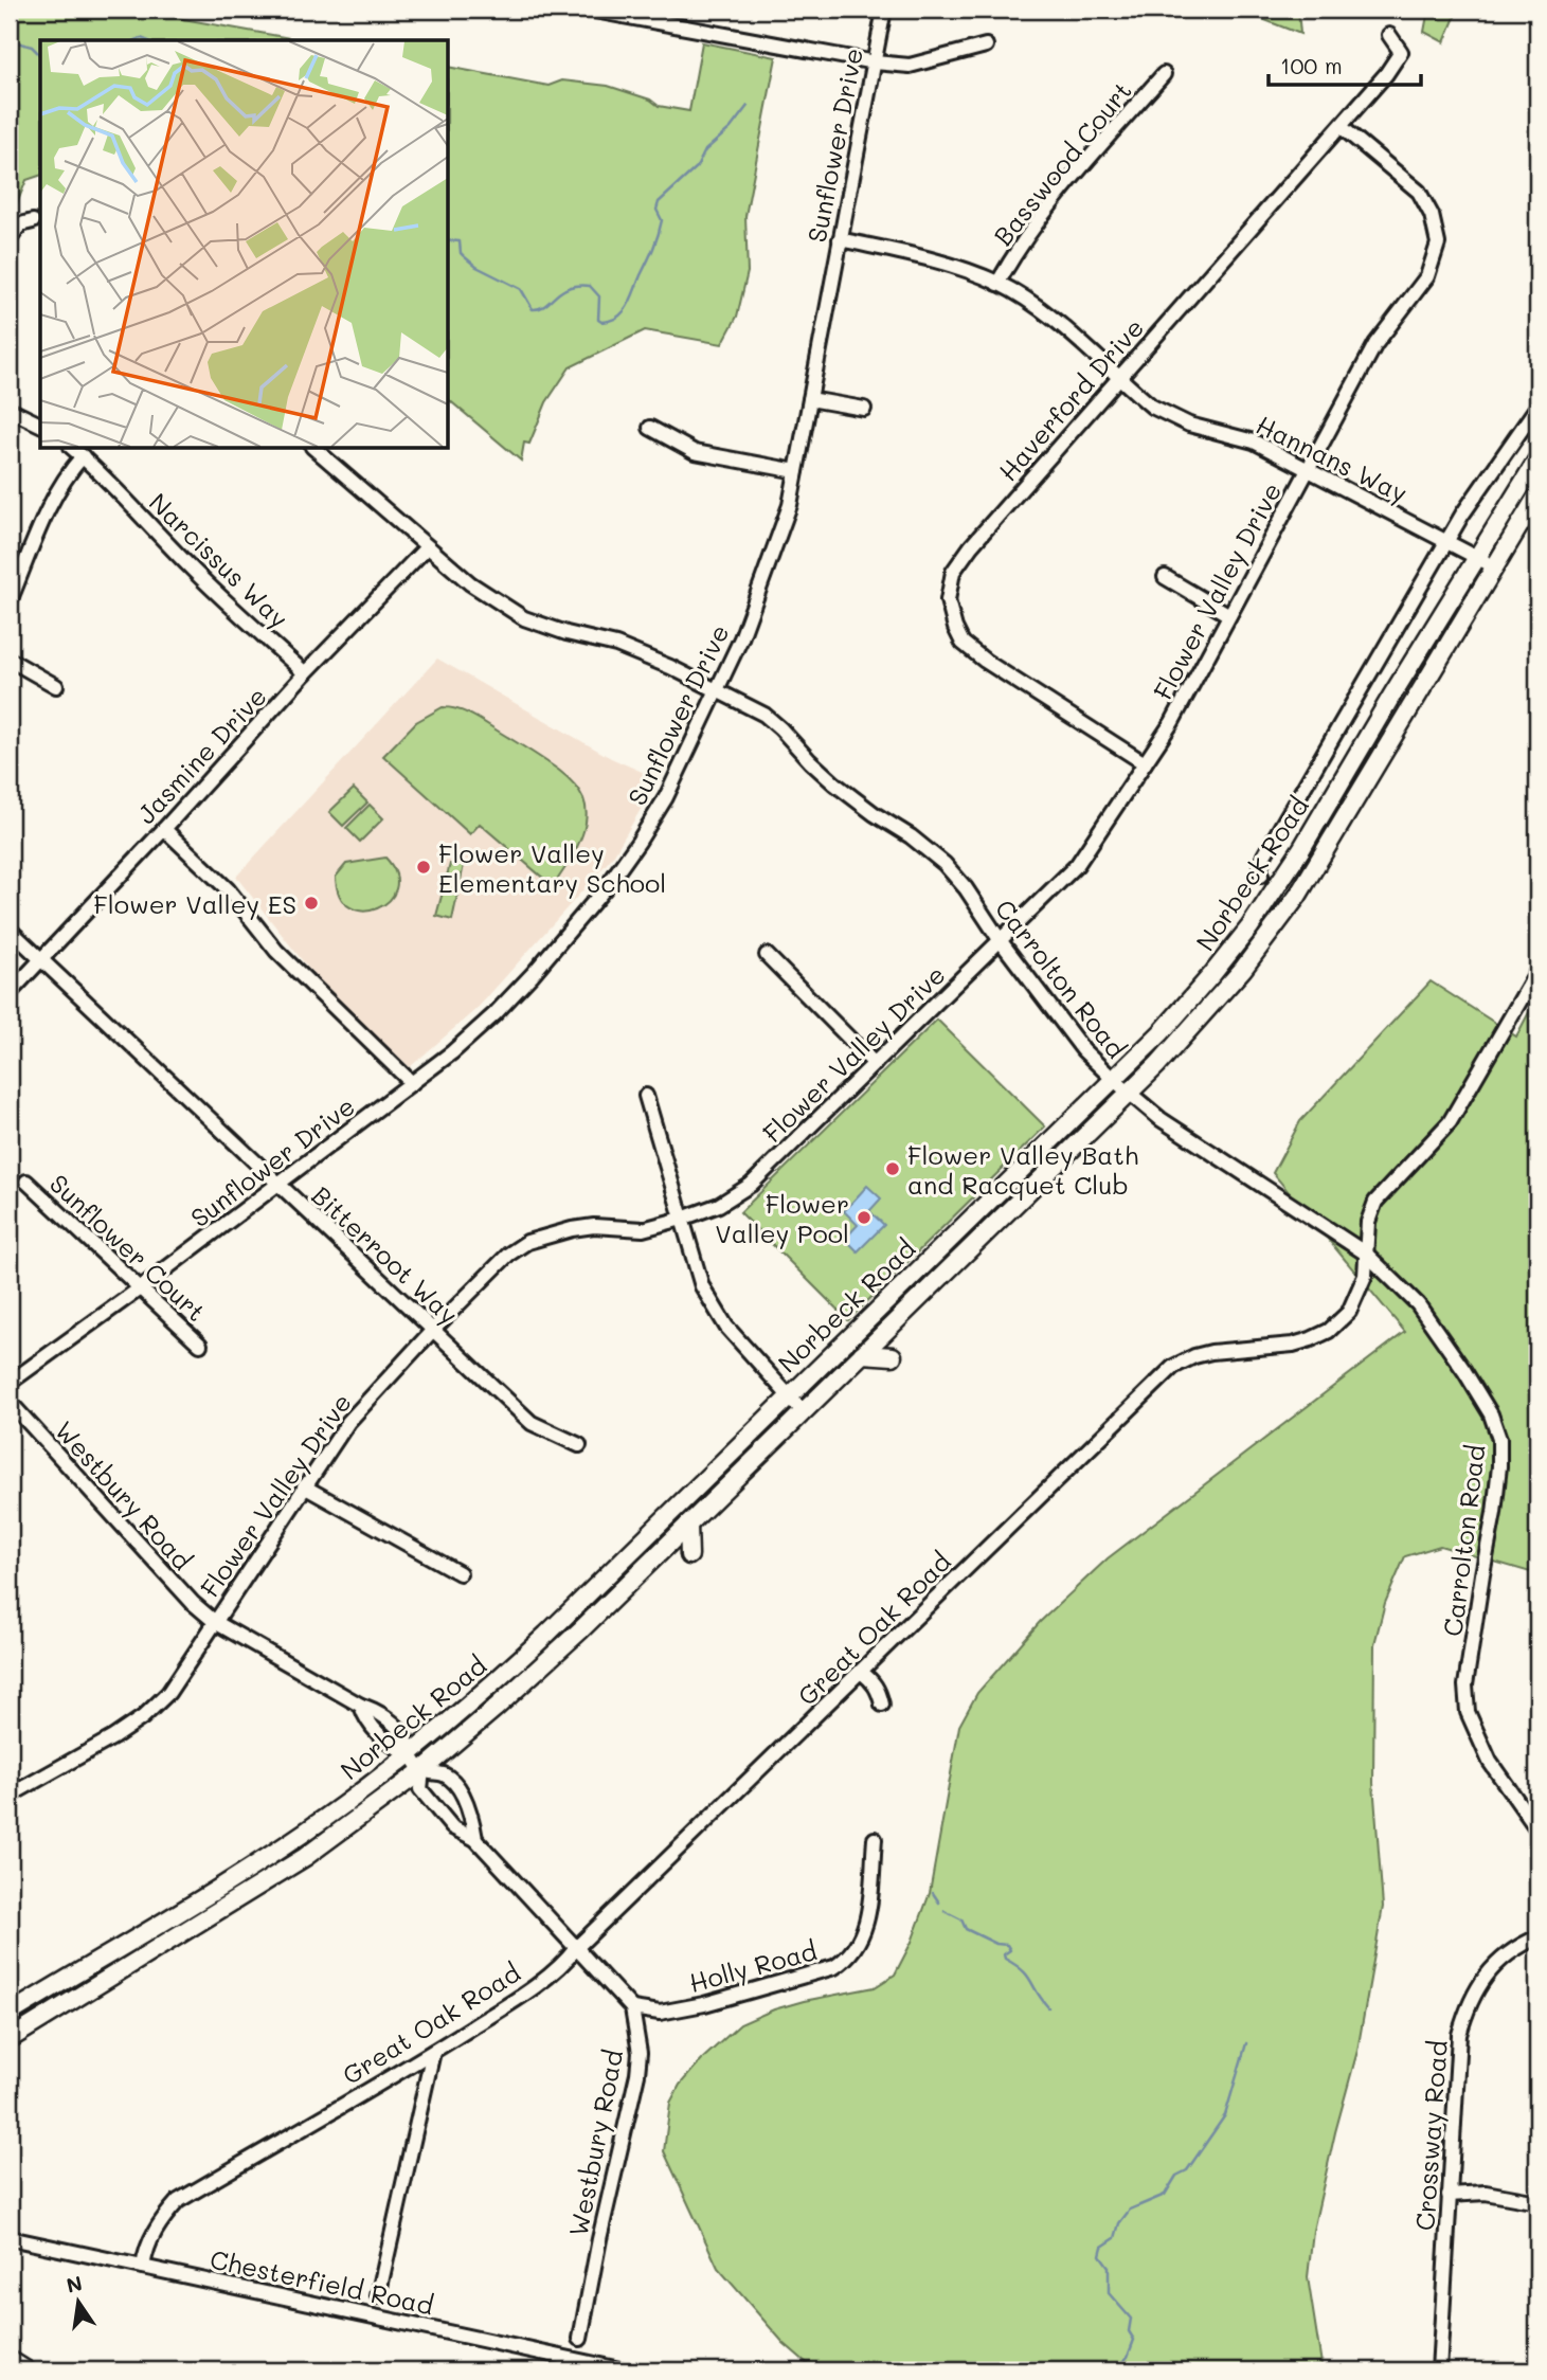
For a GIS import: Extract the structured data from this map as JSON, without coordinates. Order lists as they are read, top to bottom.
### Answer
{
  "streets": {
    "main road": ["Norbeck Road"],
    "street": [
      "Sunflower Drive",
      "Basswood Court",
      "Haverford Drive",
      "Hannans Way",
      "Narcissus Way",
      "Flower Valley Drive",
      "Jasmine Drive",
      "Carrolton Road",
      "Sunflower Court",
      "Bitterroot Way",
      "Westbury Road",
      "Great Oak Road",
      "Holly Road",
      "Crossway Road",
      "Chesterfield Road"
    ]
  },
  "crossings": [
    ["Sunflower Drive", "Hannans Way"],
    ["Sunflower Drive", "Carrolton Road"],
    ["Sunflower Drive", "Sunflower Court"],
    ["Sunflower Drive", "Bitterroot Way"],
    ["Basswood Court", "Hannans Way"],
    ["Haverford Drive", "Hannans Way"],
    ["Haverford Drive", "Flower Valley Drive"],
    ["Hannans Way", "Flower Valley Drive"],
    ["Hannans Way", "Norbeck Road"],
    ["Narcissus Way", "Jasmine Drive"],
    ["Flower Valley Drive", "Carrolton Road"],
    ["Flower Valley Drive", "Bitterroot Way"],
    ["Flower Valley Drive", "Westbury Road"],
    ["Jasmine Drive", "Carrolton Road"],
    ["Jasmine Drive", "Bitterroot Way"],
    ["Norbeck Road", "Carrolton Road"],
    ["Norbeck Road", "Westbury Road"],
    ["Carrolton Road", "Great Oak Road"],
    ["Westbury Road", "Great Oak Road"],
    ["Westbury Road", "Holly Road"],
    ["Great Oak Road", "Chesterfield Road"]
  ],
  "places": [
    "Flower Valley Elementary School",
    "Flower Valley ES",
    "Flower Valley Bath and Racquet Club",
    "Flower Valley Pool"
  ],
  "scale_bar": "100 m",
  "north": "top"
}
